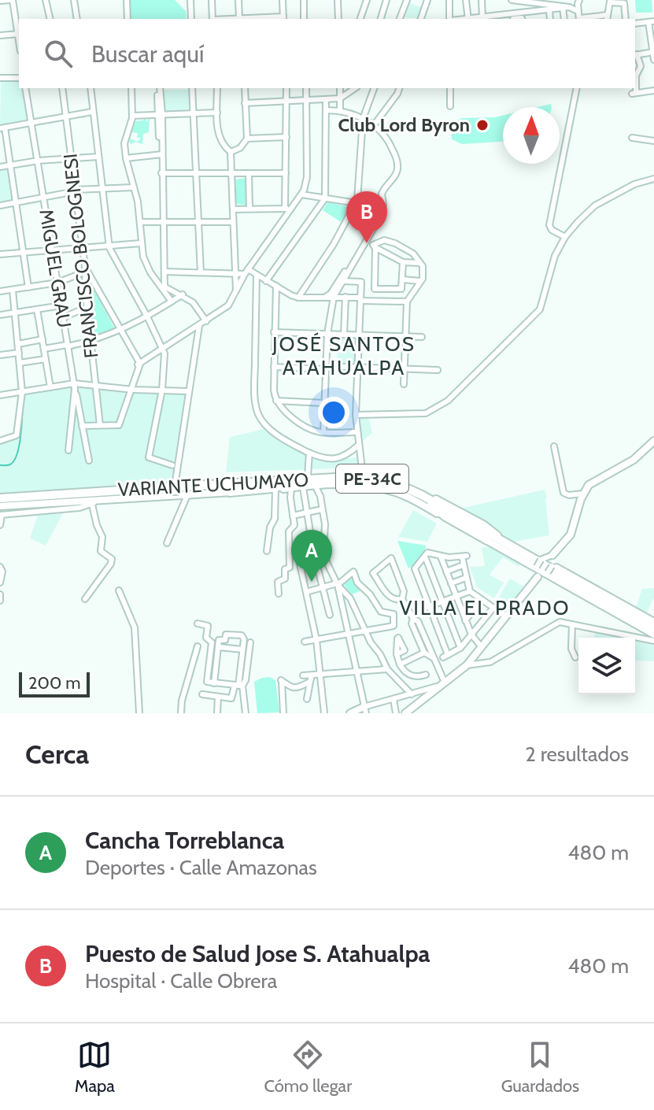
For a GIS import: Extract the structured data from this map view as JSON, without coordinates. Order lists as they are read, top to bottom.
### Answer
{
  "streets": {
    "highway": ["PE-34C", "VARIANTE UCHUMAYO"],
    "street": ["FRANCISCO BOLOGNESI", "MIGUEL GRAU"]
  },
  "districts": ["JOSÉ SANTOS ATAHUALPA", "VILLA EL PRADO"],
  "places": ["Club Lord Byron"],
  "scale_bar": "200 m",
  "north": "top",
  "page": {
    "search": "Buscar aquí",
    "pins": ["B", "A"],
    "scale": "200 m",
    "heading": ["Cerca", "2 resultados"],
    "list": [
      {
        "mark": "A",
        "name": "Cancha Torreblanca",
        "note": "Deportes · Calle Amazonas",
        "value": "480 m"
      },
      {
        "mark": "B",
        "name": "Puesto de Salud Jose S. Atahualpa",
        "note": "Hospital · Calle Obrera",
        "value": "480 m"
      }
    ],
    "nav": ["Mapa", "Cómo llegar", "Guardados"]
  }
}
